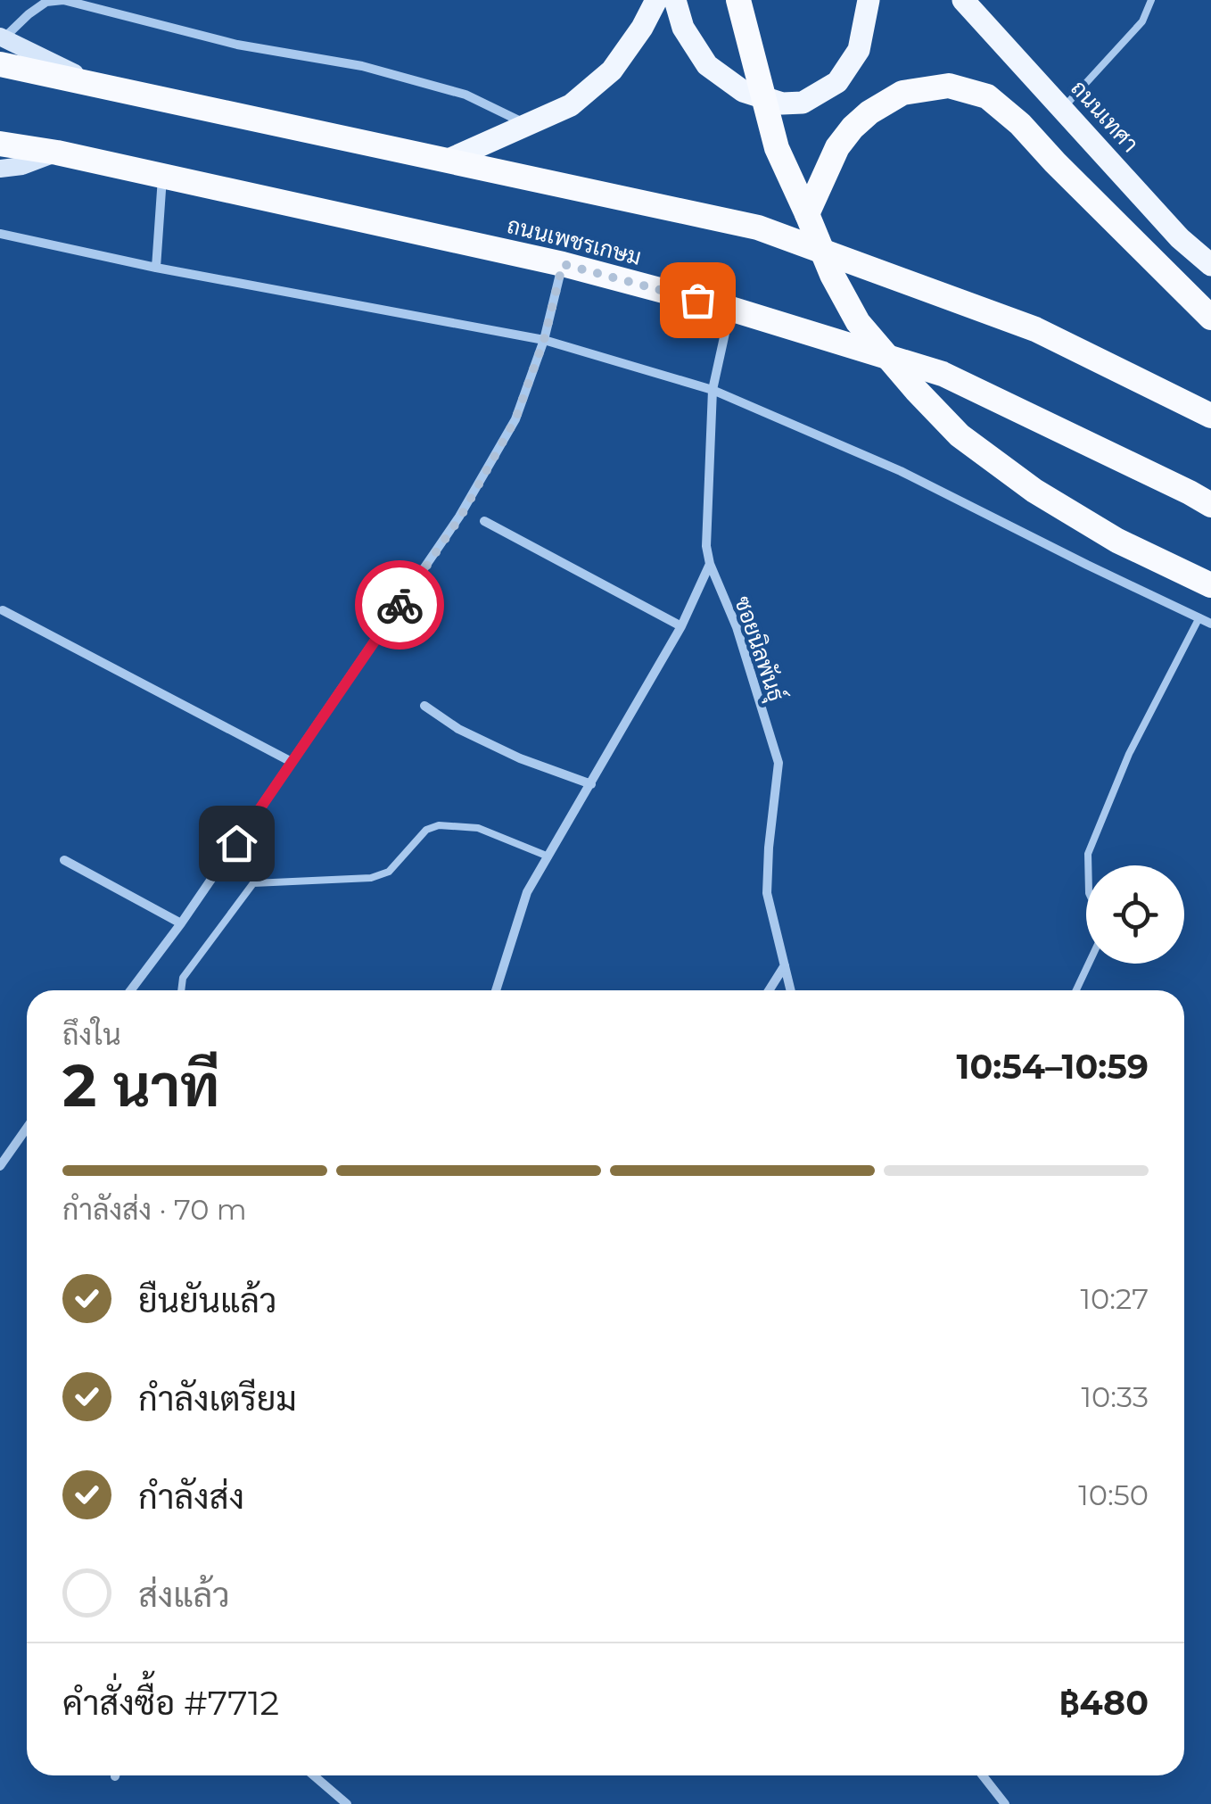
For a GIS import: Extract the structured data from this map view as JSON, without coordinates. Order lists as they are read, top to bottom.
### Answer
{
  "streets": {
    "highway": ["ถนนเพชรเกษม"],
    "main road": ["ถนนเทศา"],
    "street": ["ซอยนิลพันธุ์"]
  },
  "crossings": [
    ["ถนนเพชรเกษม", "ซอยนิลพันธุ์"]
  ],
  "page": {
    "heading": ["2 นาที", "ถึงใน", "10:54–10:59"],
    "panel": ["คำสั่งซื้อ #7712", "฿480"],
    "bar": "กำลังส่ง · 70 m",
    "list": [
      ["ยืนยันแล้ว", "10:27"],
      ["กำลังเตรียม", "10:33"],
      ["กำลังส่ง", "10:50"],
      "ส่งแล้ว"
    ]
  }
}
